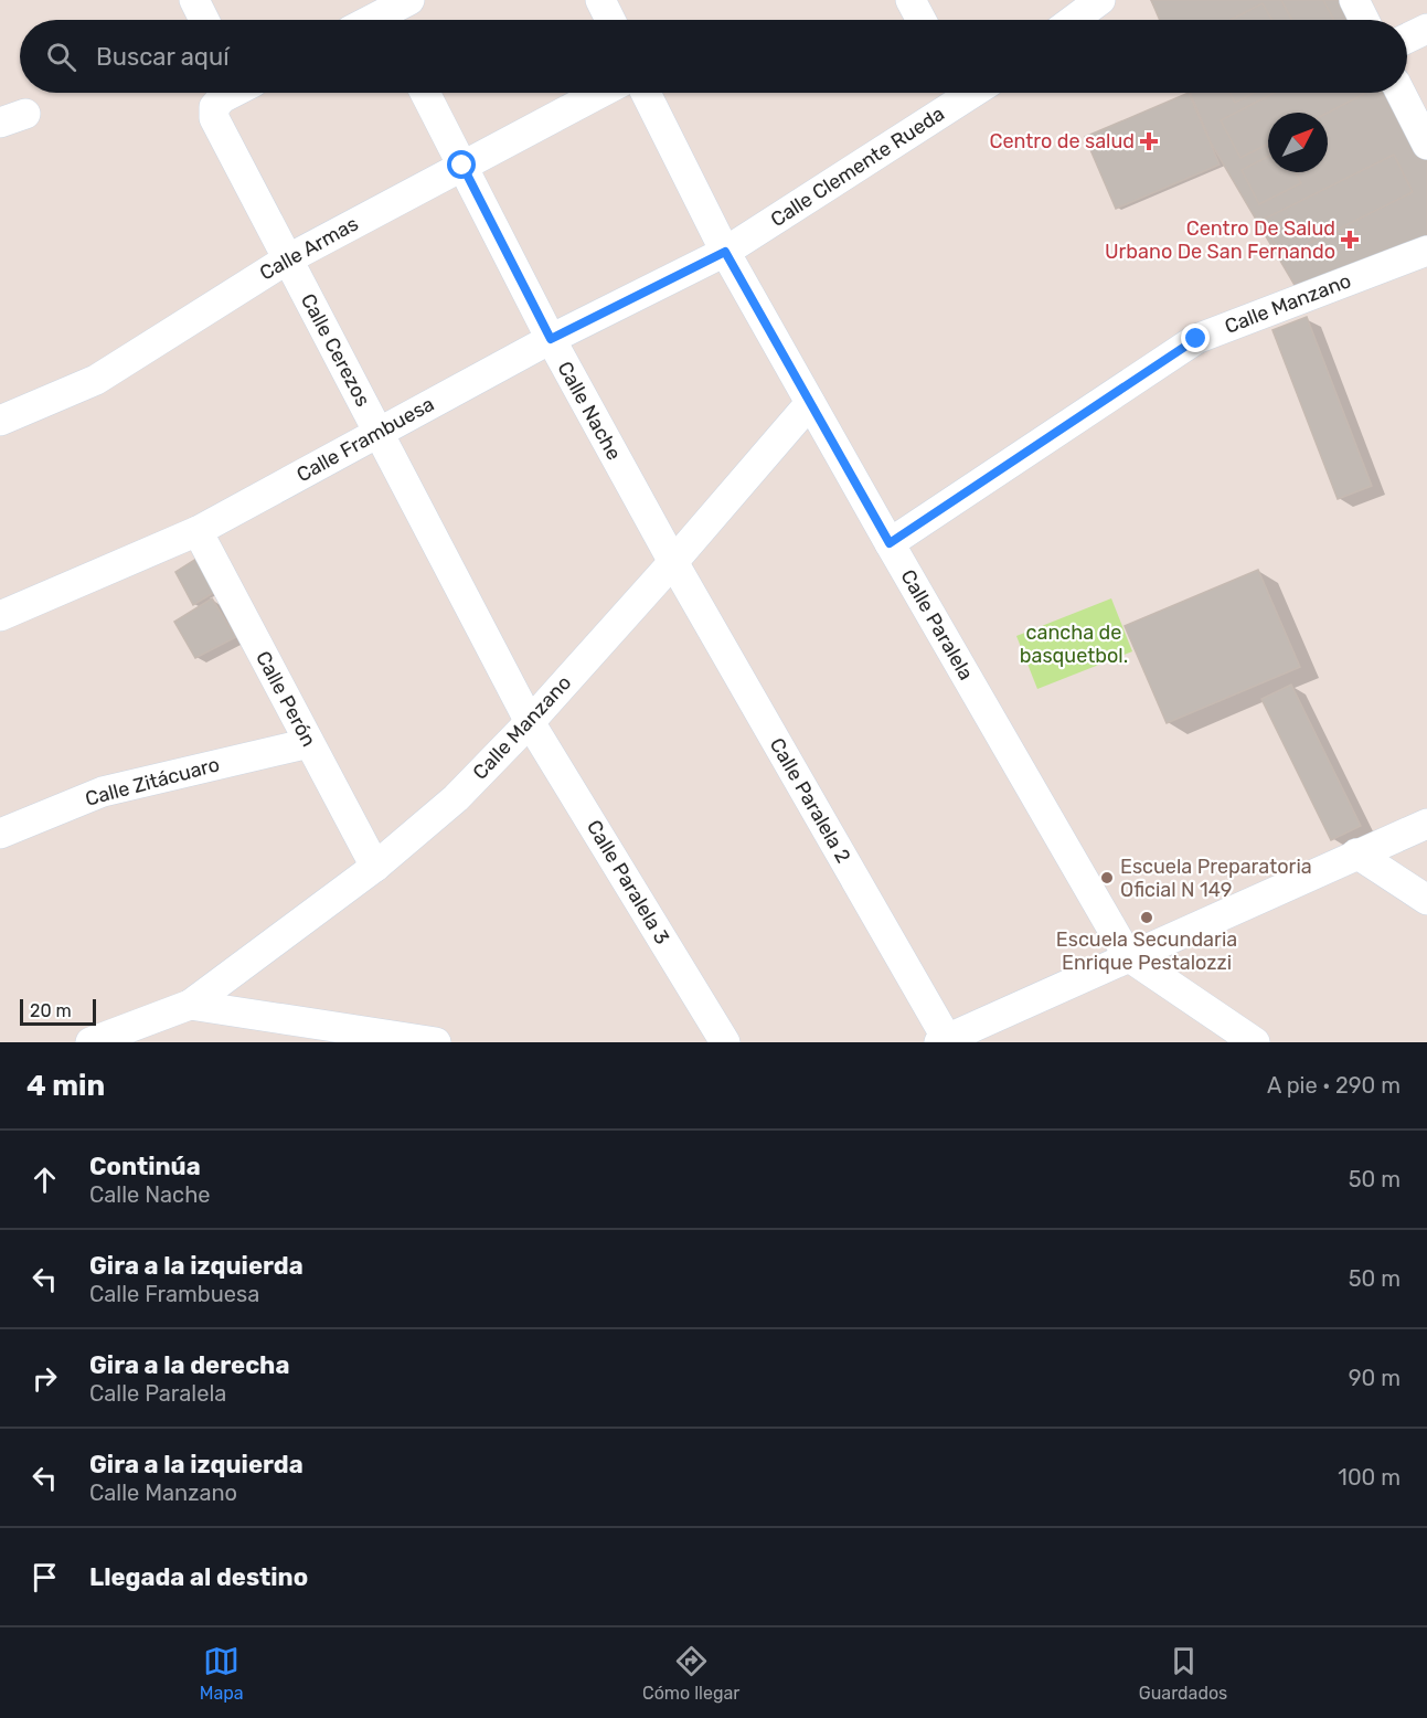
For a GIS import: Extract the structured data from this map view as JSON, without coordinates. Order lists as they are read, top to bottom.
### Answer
{
  "streets": {
    "street": [
      "Calle Clemente Rueda",
      "Calle Armas",
      "Calle Manzano",
      "Calle Cerezos",
      "Calle Nache",
      "Calle Frambuesa",
      "Calle Paralela",
      "Calle Perón",
      "Calle Zitácuaro",
      "Calle Paralela 2",
      "Calle Paralela 3"
    ]
  },
  "crossings": [
    ["Calle Clemente Rueda", "Calle Frambuesa"],
    ["Calle Clemente Rueda", "Calle Paralela"],
    ["Calle Armas", "Calle Cerezos"],
    ["Calle Armas", "Calle Nache"],
    ["Calle Manzano", "Calle Cerezos"],
    ["Calle Manzano", "Calle Nache"],
    ["Calle Manzano", "Calle Paralela"],
    ["Calle Manzano", "Calle Perón"],
    ["Calle Manzano", "Calle Paralela 2"],
    ["Calle Manzano", "Calle Paralela 3"],
    ["Calle Cerezos", "Calle Frambuesa"],
    ["Calle Cerezos", "Calle Paralela 3"],
    ["Calle Nache", "Calle Frambuesa"],
    ["Calle Nache", "Calle Paralela 2"],
    ["Calle Frambuesa", "Calle Paralela"],
    ["Calle Frambuesa", "Calle Perón"],
    ["Calle Perón", "Calle Zitácuaro"]
  ],
  "parks": ["cancha de basquetbol."],
  "places": {
    "health": ["Centro de salud", "Centro De Salud Urbano De San Fernando"],
    "other": ["Escuela Preparatoria Oficial N 149", "Escuela Secundaria Enrique Pestalozzi"]
  },
  "scale_bar": "20 m",
  "north": "top right",
  "page": {
    "search": "Buscar aquí",
    "scale": "20 m",
    "heading": ["4 min", "A pie · 290 m"],
    "list": [
      ["Continúa", "Calle Nache", "50 m"],
      ["Gira a la izquierda", "Calle Frambuesa", "50 m"],
      ["Gira a la derecha", "Calle Paralela", "90 m"],
      ["Gira a la izquierda", "Calle Manzano", "100 m"],
      "Llegada al destino"
    ],
    "nav": ["Mapa", "Cómo llegar", "Guardados"]
  }
}
